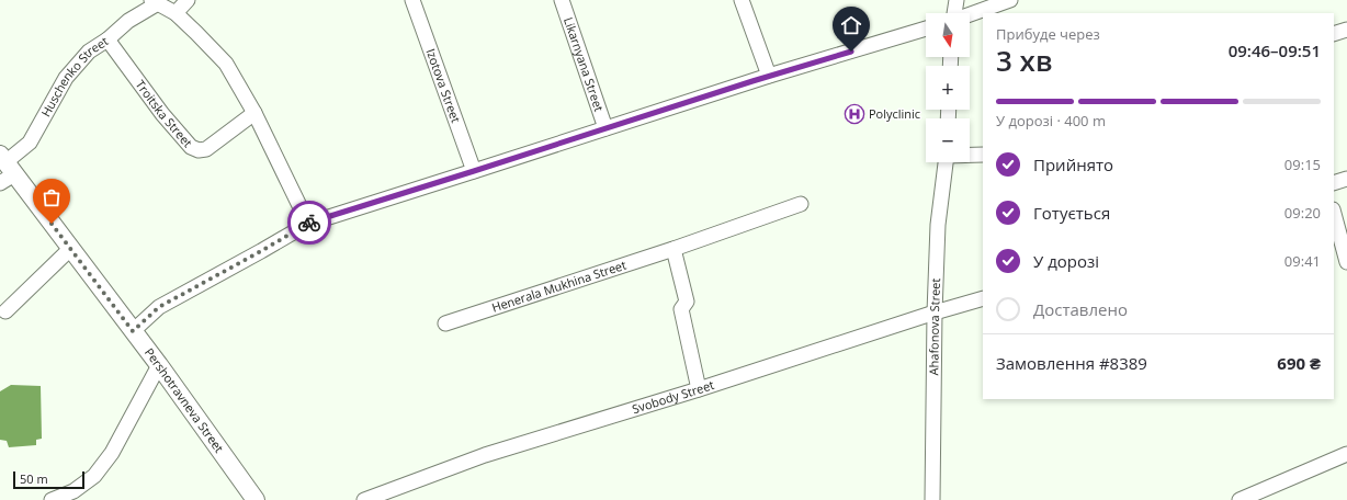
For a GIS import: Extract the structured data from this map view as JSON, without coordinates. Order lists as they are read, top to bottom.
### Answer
{
  "streets": {
    "main road": ["Pershotravneva Street"],
    "street": [
      "Likarnyana Street",
      "Huschenko Street",
      "Izotova Street",
      "Troitska Street",
      "Henerala Mukhina Street",
      "Ahafonova Street",
      "Svobody Street"
    ]
  },
  "crossings": [
    ["Huschenko Street", "Troitska Street"],
    ["Huschenko Street", "Pershotravneva Street"],
    ["Ahafonova Street", "Svobody Street"]
  ],
  "places": {
    "hospital": ["Polyclinic"]
  },
  "scale_bar": "50 m",
  "north": "bottom",
  "page": {
    "map_buttons": ["+", "−"],
    "heading": ["3 хв", "Прибуде через", "09:46–09:51"],
    "panel": ["Замовлення #8389", "690 ₴"],
    "bar": "У дорозі · 400 m",
    "list": [
      ["Прийнято", "09:15"],
      ["Готується", "09:20"],
      ["У дорозі", "09:41"],
      "Доставлено"
    ],
    "scale": "50 m"
  }
}
